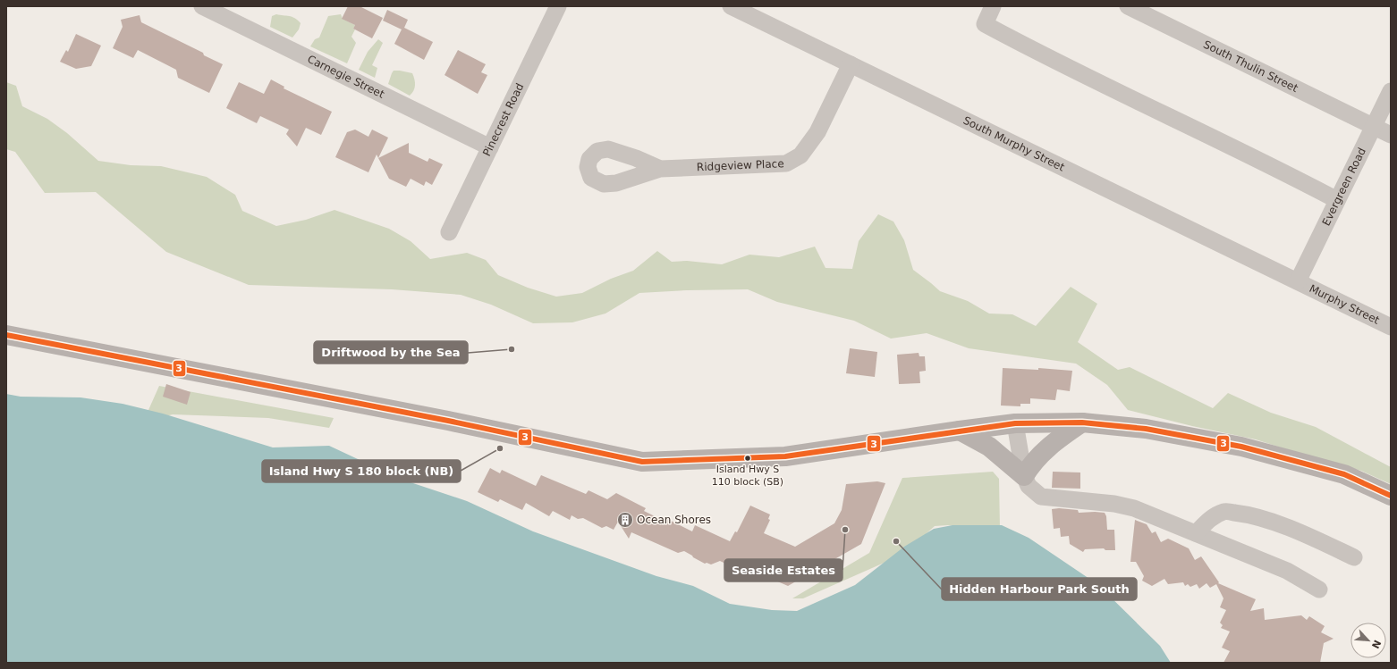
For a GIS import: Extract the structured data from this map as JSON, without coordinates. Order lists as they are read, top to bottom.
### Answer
{
  "streets": {
    "street": [
      "South Thulin Street",
      "Carnegie Street",
      "Pinecrest Road",
      "South Murphy Street",
      "Ridgeview Place",
      "Evergreen Road",
      "Murphy Street"
    ]
  },
  "crossings": [
    ["South Thulin Street", "Evergreen Road"],
    ["Carnegie Street", "Pinecrest Road"],
    ["South Murphy Street", "Ridgeview Place"],
    ["South Murphy Street", "Evergreen Road"],
    ["South Murphy Street", "Murphy Street"],
    ["Evergreen Road", "Murphy Street"]
  ],
  "places": {
    "other": [
      "Driftwood by the Sea",
      "Island Hwy S 180 block (NB)",
      "Island Hwy S 110 block (SB)",
      "Seaside Estates",
      "Hidden Harbour Park South"
    ],
    "building": ["Ocean Shores"]
  },
  "lines": ["transit line 3"],
  "north": "bottom right"
}
